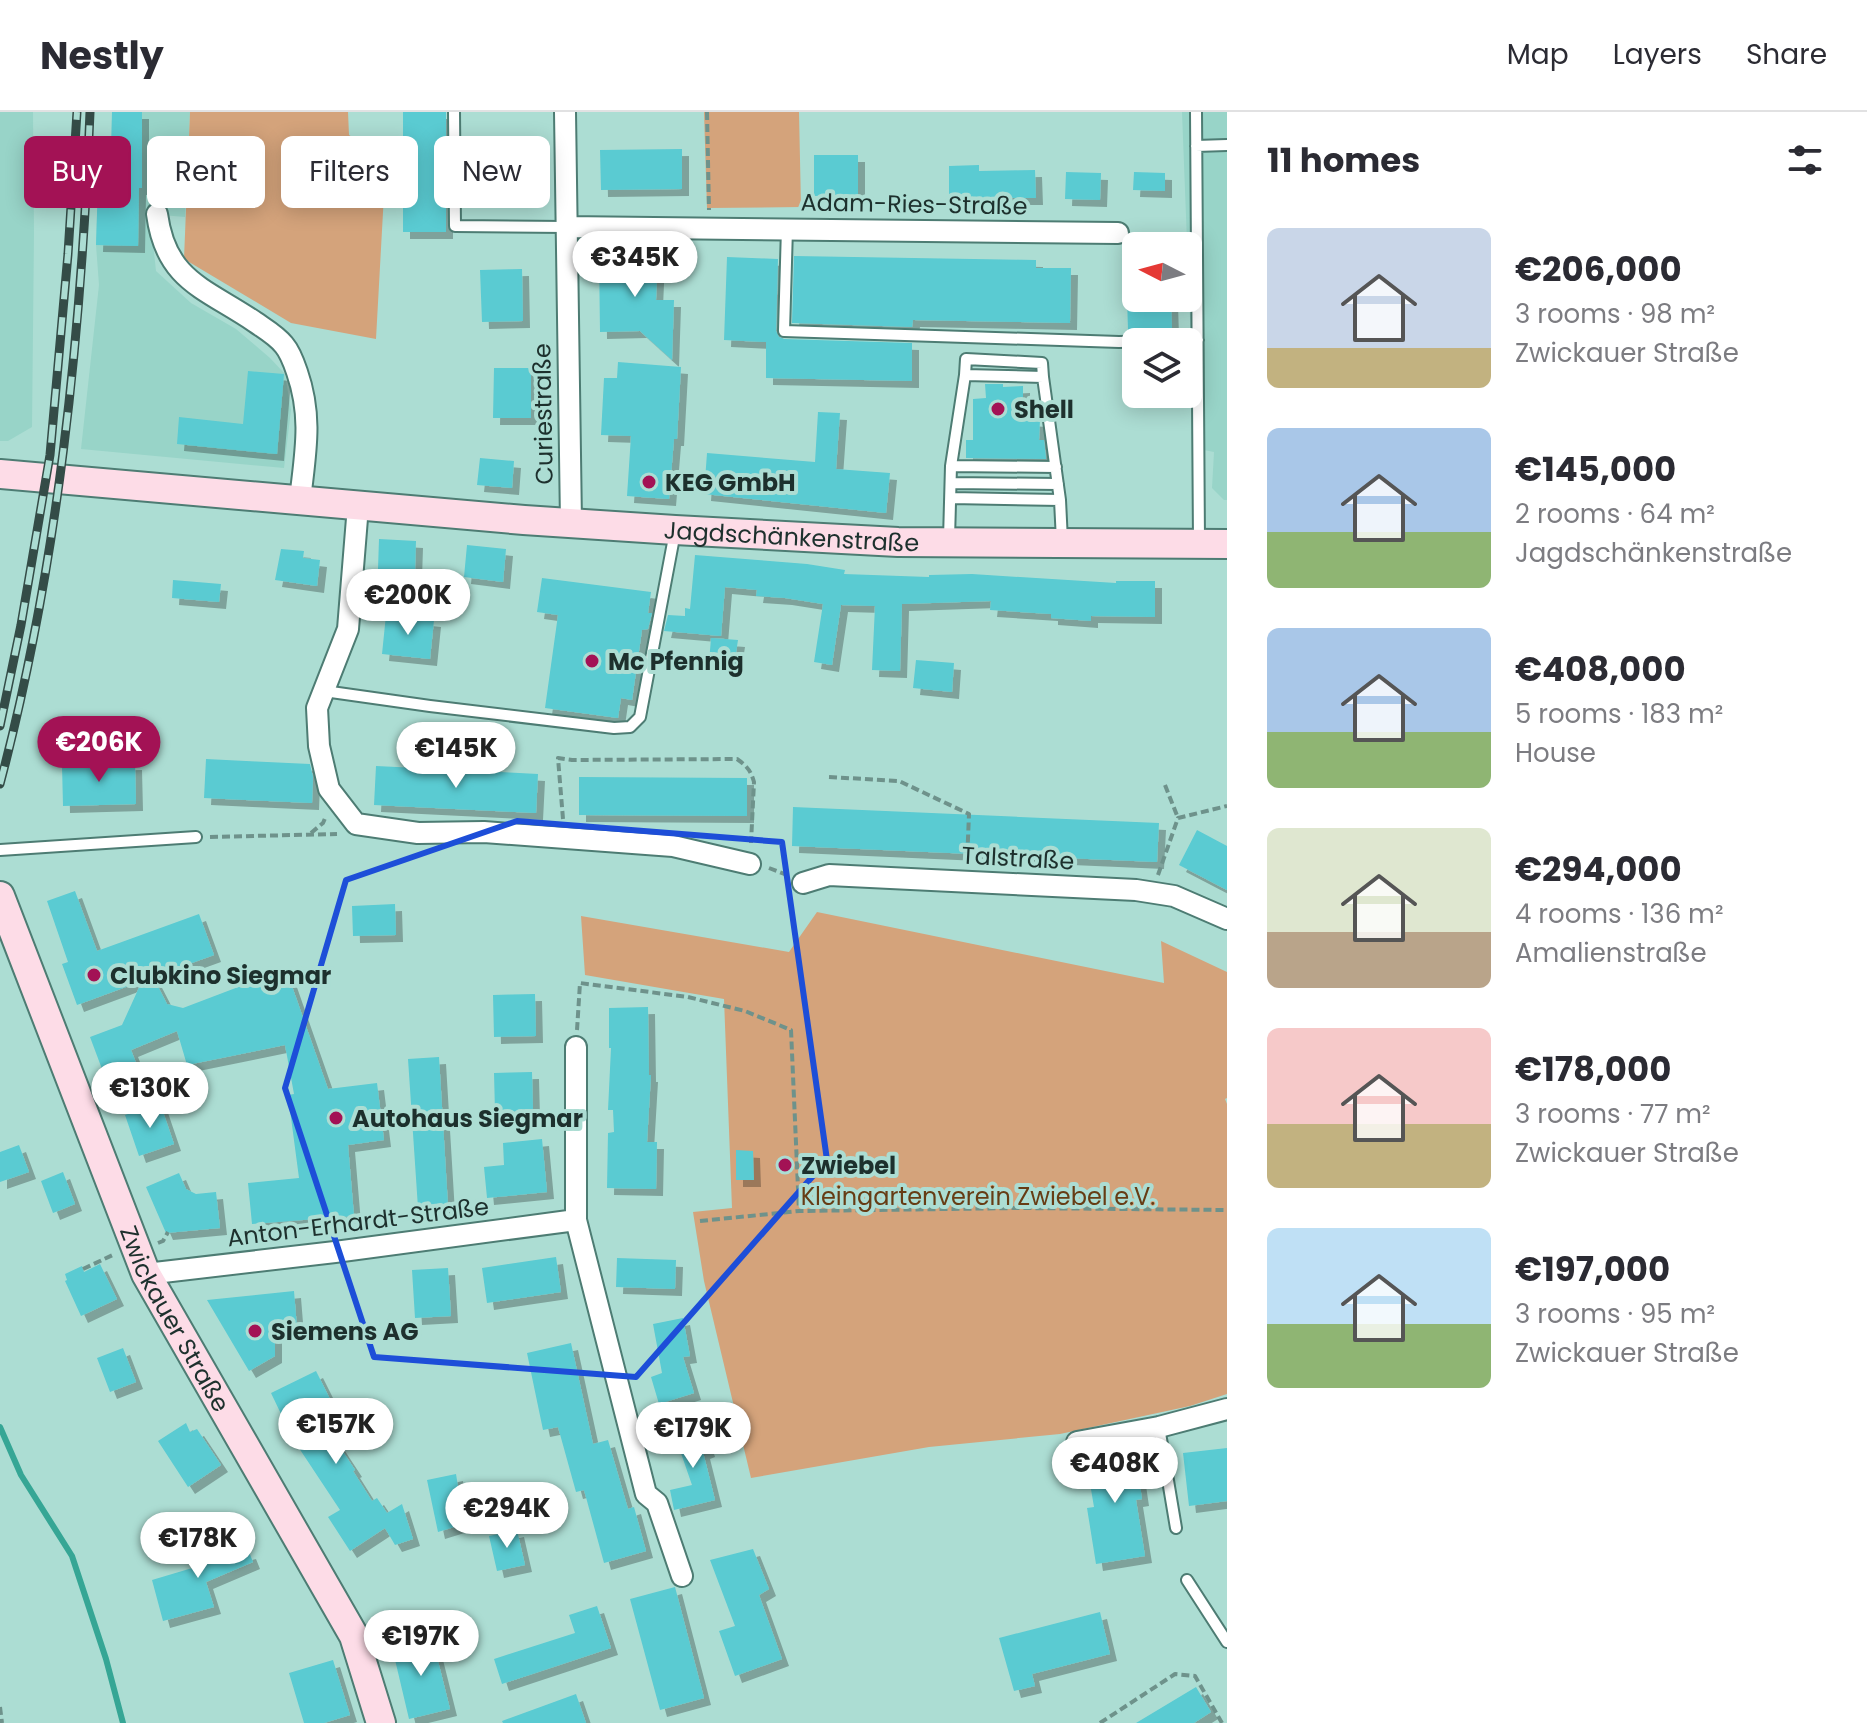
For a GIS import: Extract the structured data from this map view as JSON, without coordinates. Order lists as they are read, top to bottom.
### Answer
{
  "streets": {
    "main road": ["Jagdschänkenstraße", "Zwickauer Straße"],
    "street": [
      "Adam-Ries-Straße",
      "Curiestraße",
      "Talstraße",
      "Anton-Erhardt-Straße"
    ]
  },
  "crossings": [
    ["Adam-Ries-Straße", "Curiestraße"],
    ["Curiestraße", "Jagdschänkenstraße"],
    ["Anton-Erhardt-Straße", "Zwickauer Straße"]
  ],
  "parks": ["Kleingartenverein Zwiebel e.V."],
  "places": [
    "Shell",
    "KEG GmbH",
    "Mc Pfennig",
    "Clubkino Siegmar",
    "Autohaus Siegmar",
    "Zwiebel",
    "Siemens AG"
  ],
  "north": "left",
  "page": {
    "header": "Nestly",
    "nav": ["Map", "Layers", "Share"],
    "heading": "11 homes",
    "chip": [
      "Buy",
      "Rent",
      "Filters",
      "New"
    ],
    "list": [
      {
        "name": "€206,000",
        "note": "3 rooms · 98 m² · Zwickauer Straße"
      },
      {
        "name": "€145,000",
        "note": "2 rooms · 64 m² · Jagdschänkenstraße"
      },
      {
        "name": "€408,000",
        "note": "5 rooms · 183 m² · House"
      },
      {
        "name": "€294,000",
        "note": "4 rooms · 136 m² · Amalienstraße"
      },
      {
        "name": "€178,000",
        "note": "3 rooms · 77 m² · Zwickauer Straße"
      },
      {
        "name": "€197,000",
        "note": "3 rooms · 95 m² · Zwickauer Straße"
      }
    ],
    "price": [
      "€345K",
      "€200K",
      "€206K",
      "€145K",
      "€130K",
      "€157K",
      "€179K",
      "€408K",
      "€294K",
      "€178K",
      "€197K"
    ]
  }
}
